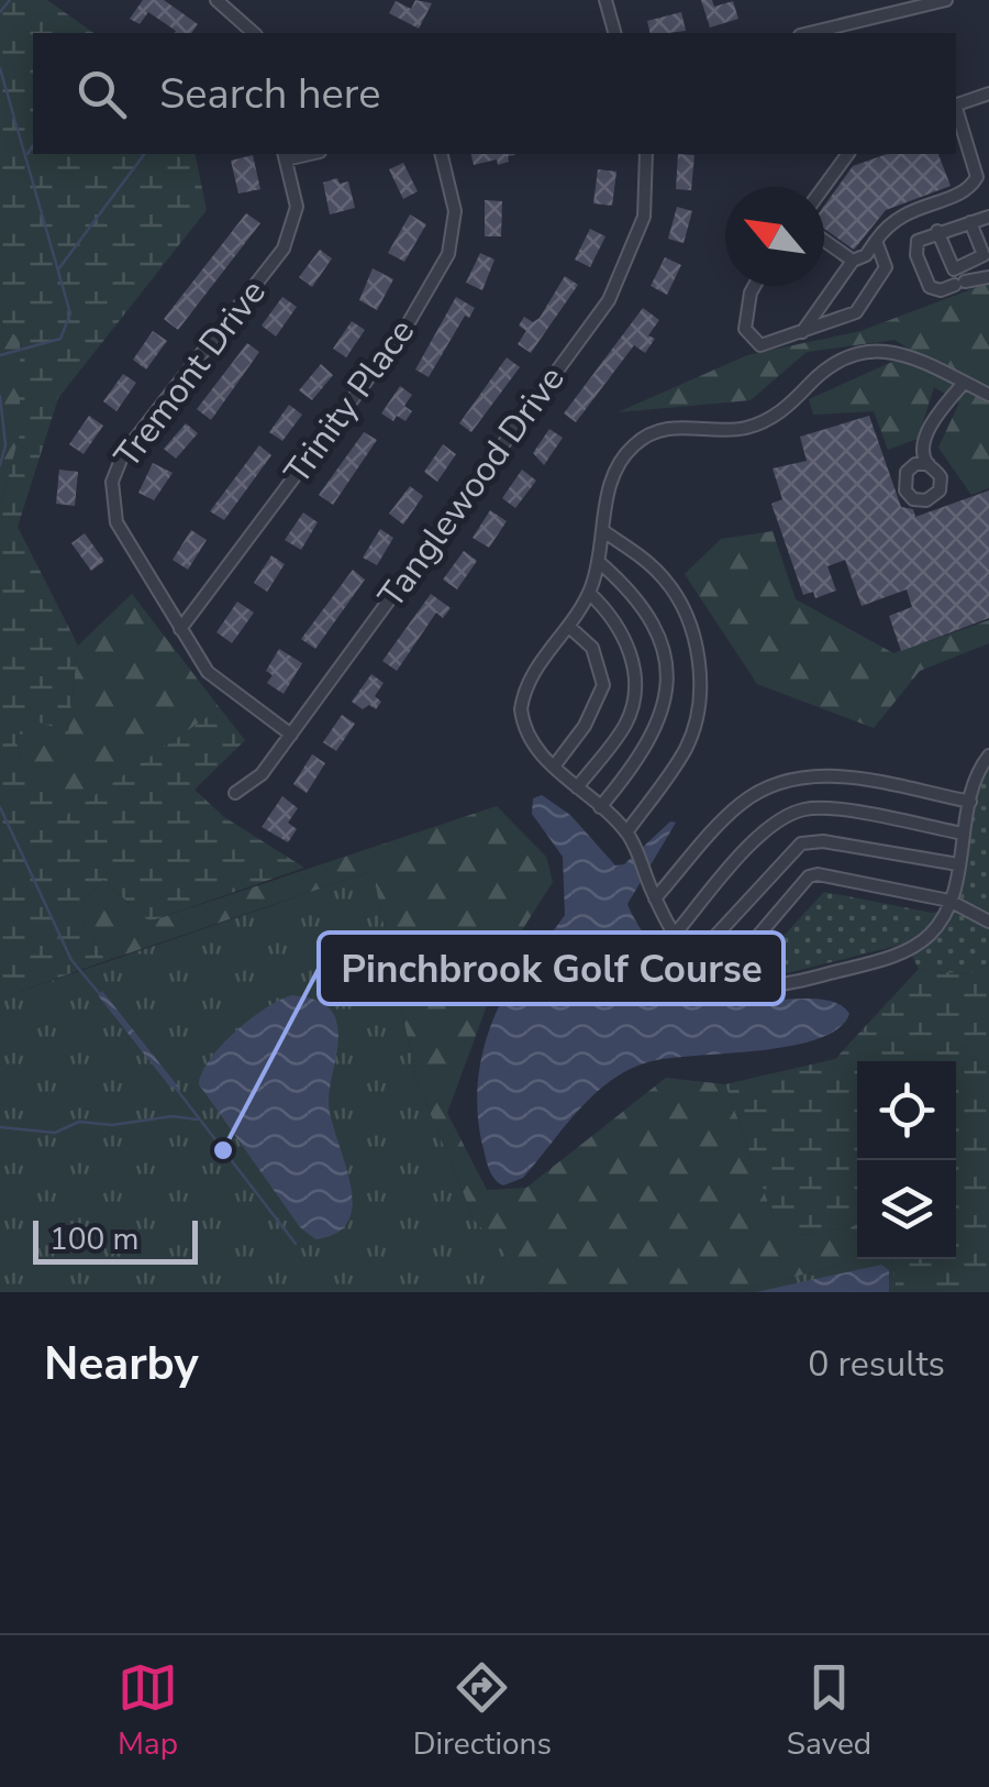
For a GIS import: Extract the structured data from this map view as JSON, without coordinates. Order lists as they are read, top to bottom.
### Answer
{
  "streets": {
    "street": ["Tremont Drive", "Trinity Place", "Tanglewood Drive"]
  },
  "crossings": [
    ["Tremont Drive", "Trinity Place"],
    ["Tremont Drive", "Tanglewood Drive"]
  ],
  "places": ["Pinchbrook Golf Course"],
  "scale_bar": "100 m",
  "north": "top left",
  "page": {
    "search": "Search here",
    "scale": "100 m",
    "heading": ["Nearby", "0 results"],
    "nav": ["Map", "Directions", "Saved"]
  }
}
